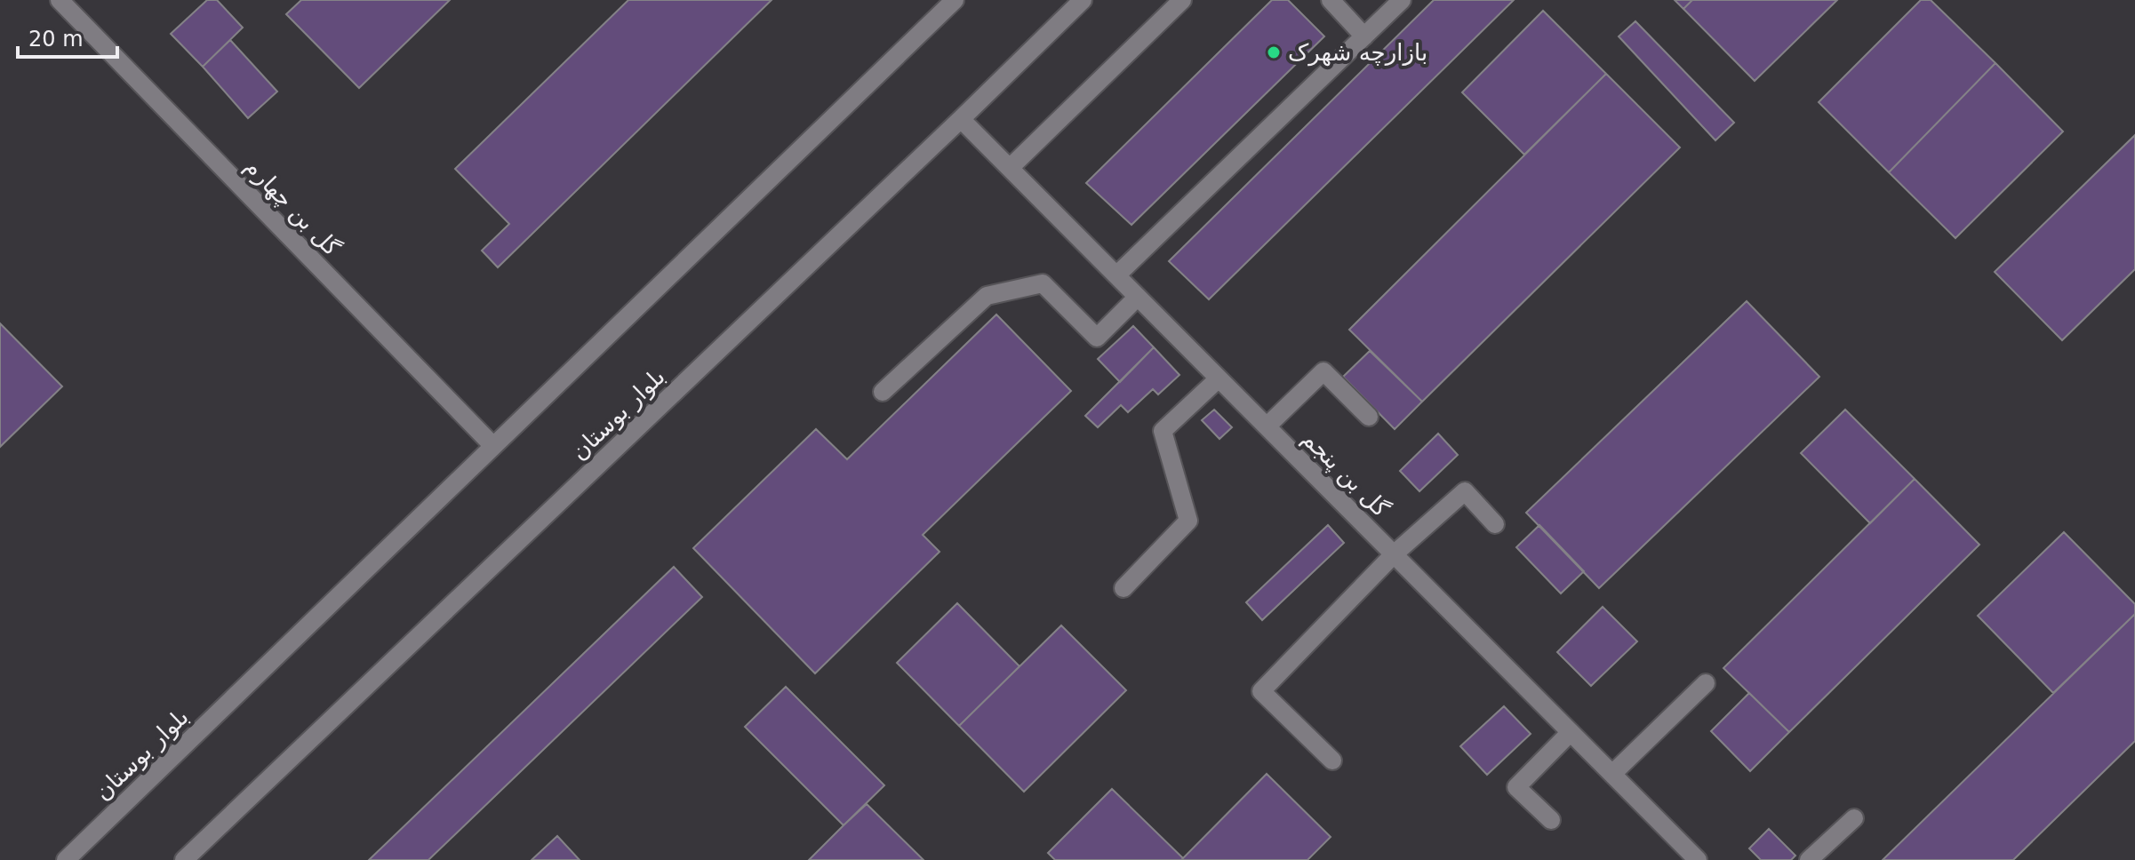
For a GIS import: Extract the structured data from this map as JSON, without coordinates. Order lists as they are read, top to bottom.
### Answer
{
  "streets": {
    "street": ["گل بن چهارم", "بلوار بوستان", "گل بن پنجم"]
  },
  "crossings": [
    ["گل بن چهارم", "بلوار بوستان"],
    ["بلوار بوستان", "گل بن پنجم"]
  ],
  "places": ["بازارچه شهرک"],
  "scale_bar": "20 m"
}
